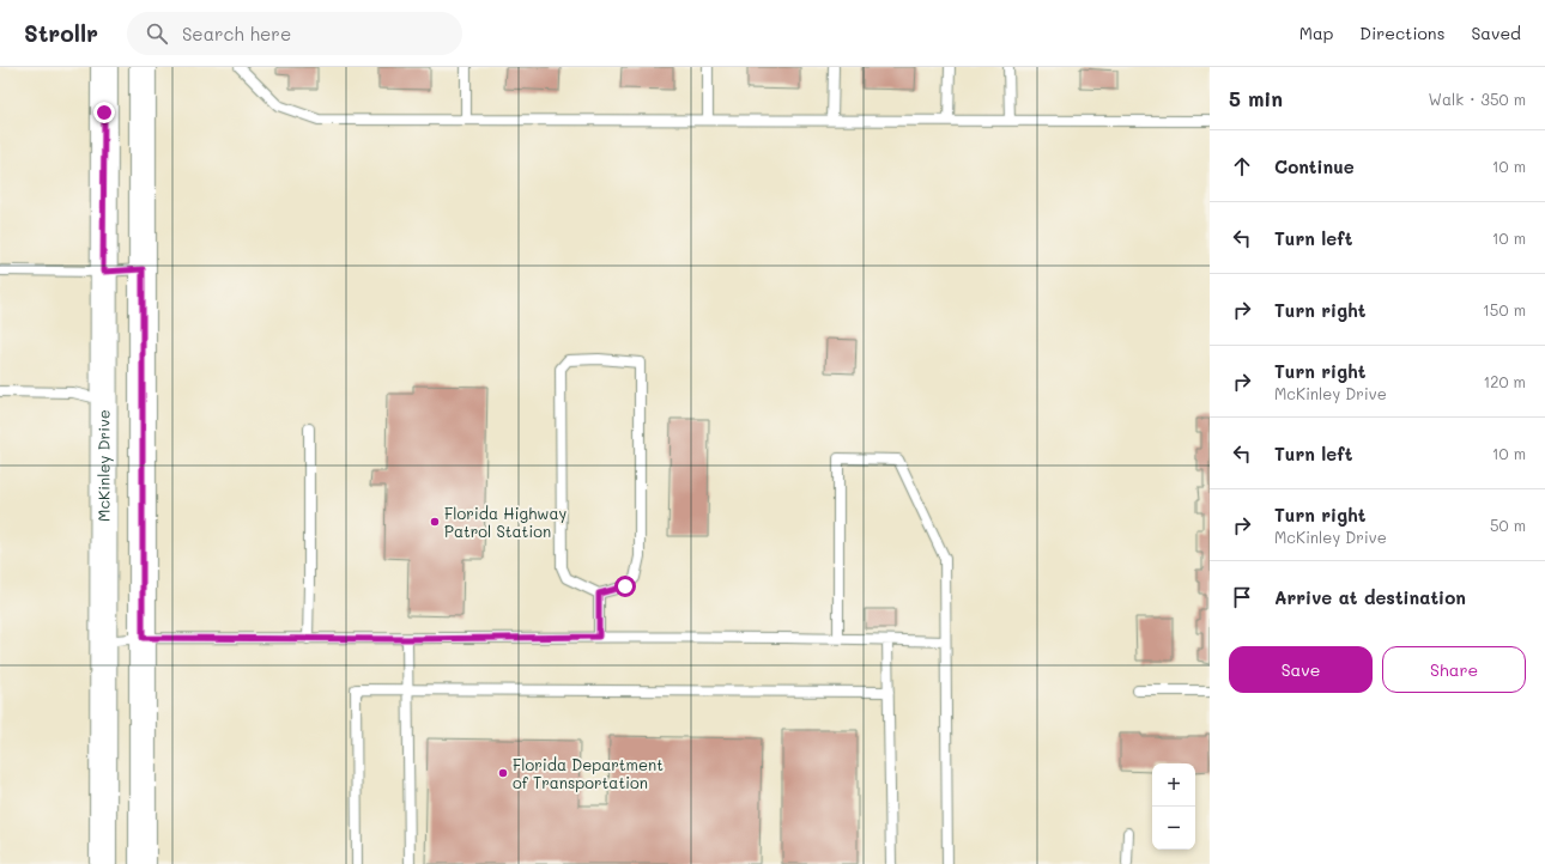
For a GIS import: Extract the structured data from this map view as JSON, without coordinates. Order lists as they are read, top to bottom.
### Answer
{
  "streets": {
    "main road": ["McKinley Drive"]
  },
  "places": ["Florida Highway Patrol Station", "Florida Department of Transportation"],
  "page": {
    "header": "Strollr",
    "search": "Search here",
    "nav": ["Map", "Directions", "Saved"],
    "heading": ["5 min", "Walk · 350 m"],
    "list": [
      ["Continue", "10 m"],
      ["Turn left", "10 m"],
      ["Turn right", "150 m"],
      ["Turn right", "McKinley Drive", "120 m"],
      ["Turn left", "10 m"],
      ["Turn right", "McKinley Drive", "50 m"],
      "Arrive at destination"
    ],
    "buttons": ["Save", "Share"],
    "map_buttons": ["+", "−"]
  }
}
